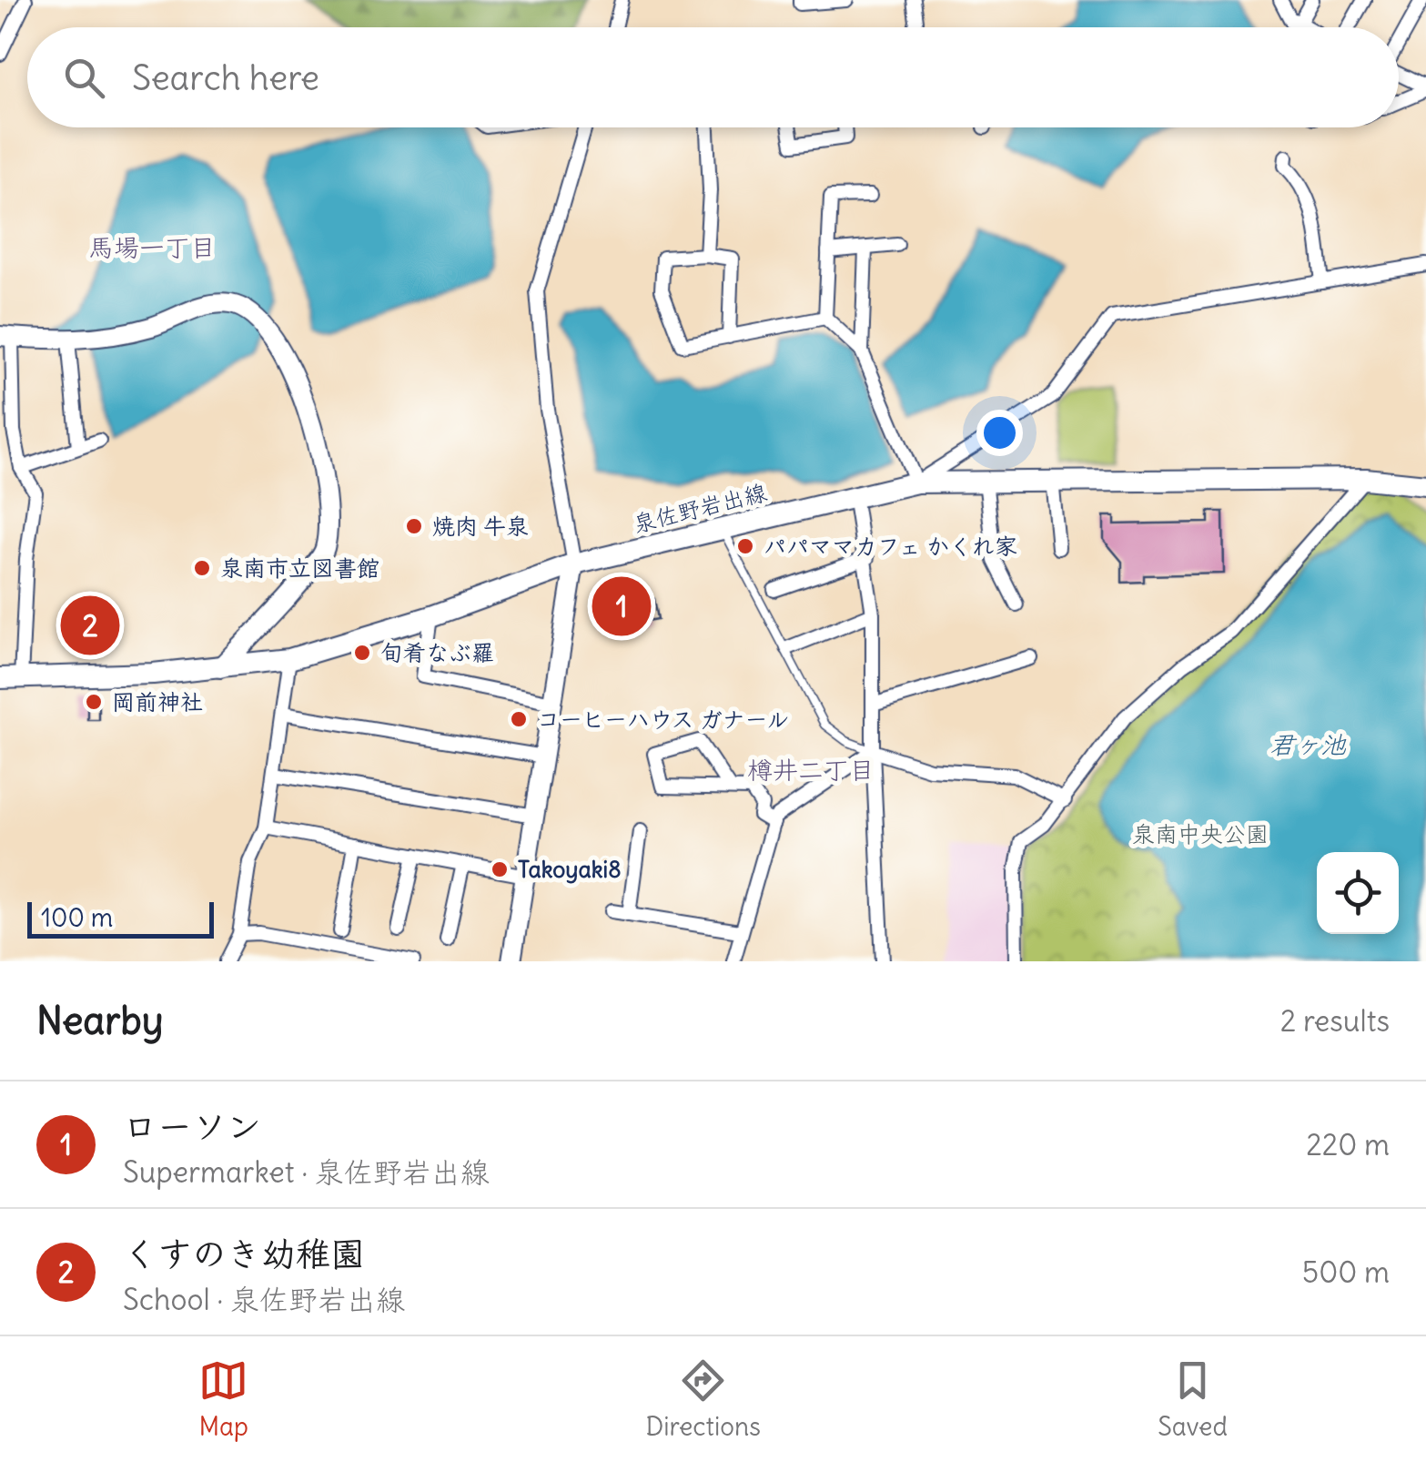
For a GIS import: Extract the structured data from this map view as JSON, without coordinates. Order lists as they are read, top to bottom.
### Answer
{
  "streets": {
    "main road": ["泉佐野岩出線"]
  },
  "districts": ["馬場一丁目", "樽井二丁目"],
  "water": ["君ヶ池"],
  "parks": ["泉南中央公園"],
  "places": [
    "焼肉 牛泉",
    "パパママカフェ かくれ家",
    "泉南市立図書館",
    "旬肴なぶ羅",
    "岡前神社",
    "コーヒーハウス ガナール",
    "Takoyaki8"
  ],
  "scale_bar": "100 m",
  "page": {
    "search": "Search here",
    "pins": ["1", "2"],
    "scale": "100 m",
    "heading": ["Nearby", "2 results"],
    "list": [
      {
        "mark": "1",
        "name": "ローソン",
        "note": "Supermarket · 泉佐野岩出線",
        "value": "220 m"
      },
      {
        "mark": "2",
        "name": "くすのき幼稚園",
        "note": "School · 泉佐野岩出線",
        "value": "500 m"
      }
    ],
    "nav": ["Map", "Directions", "Saved"]
  }
}
